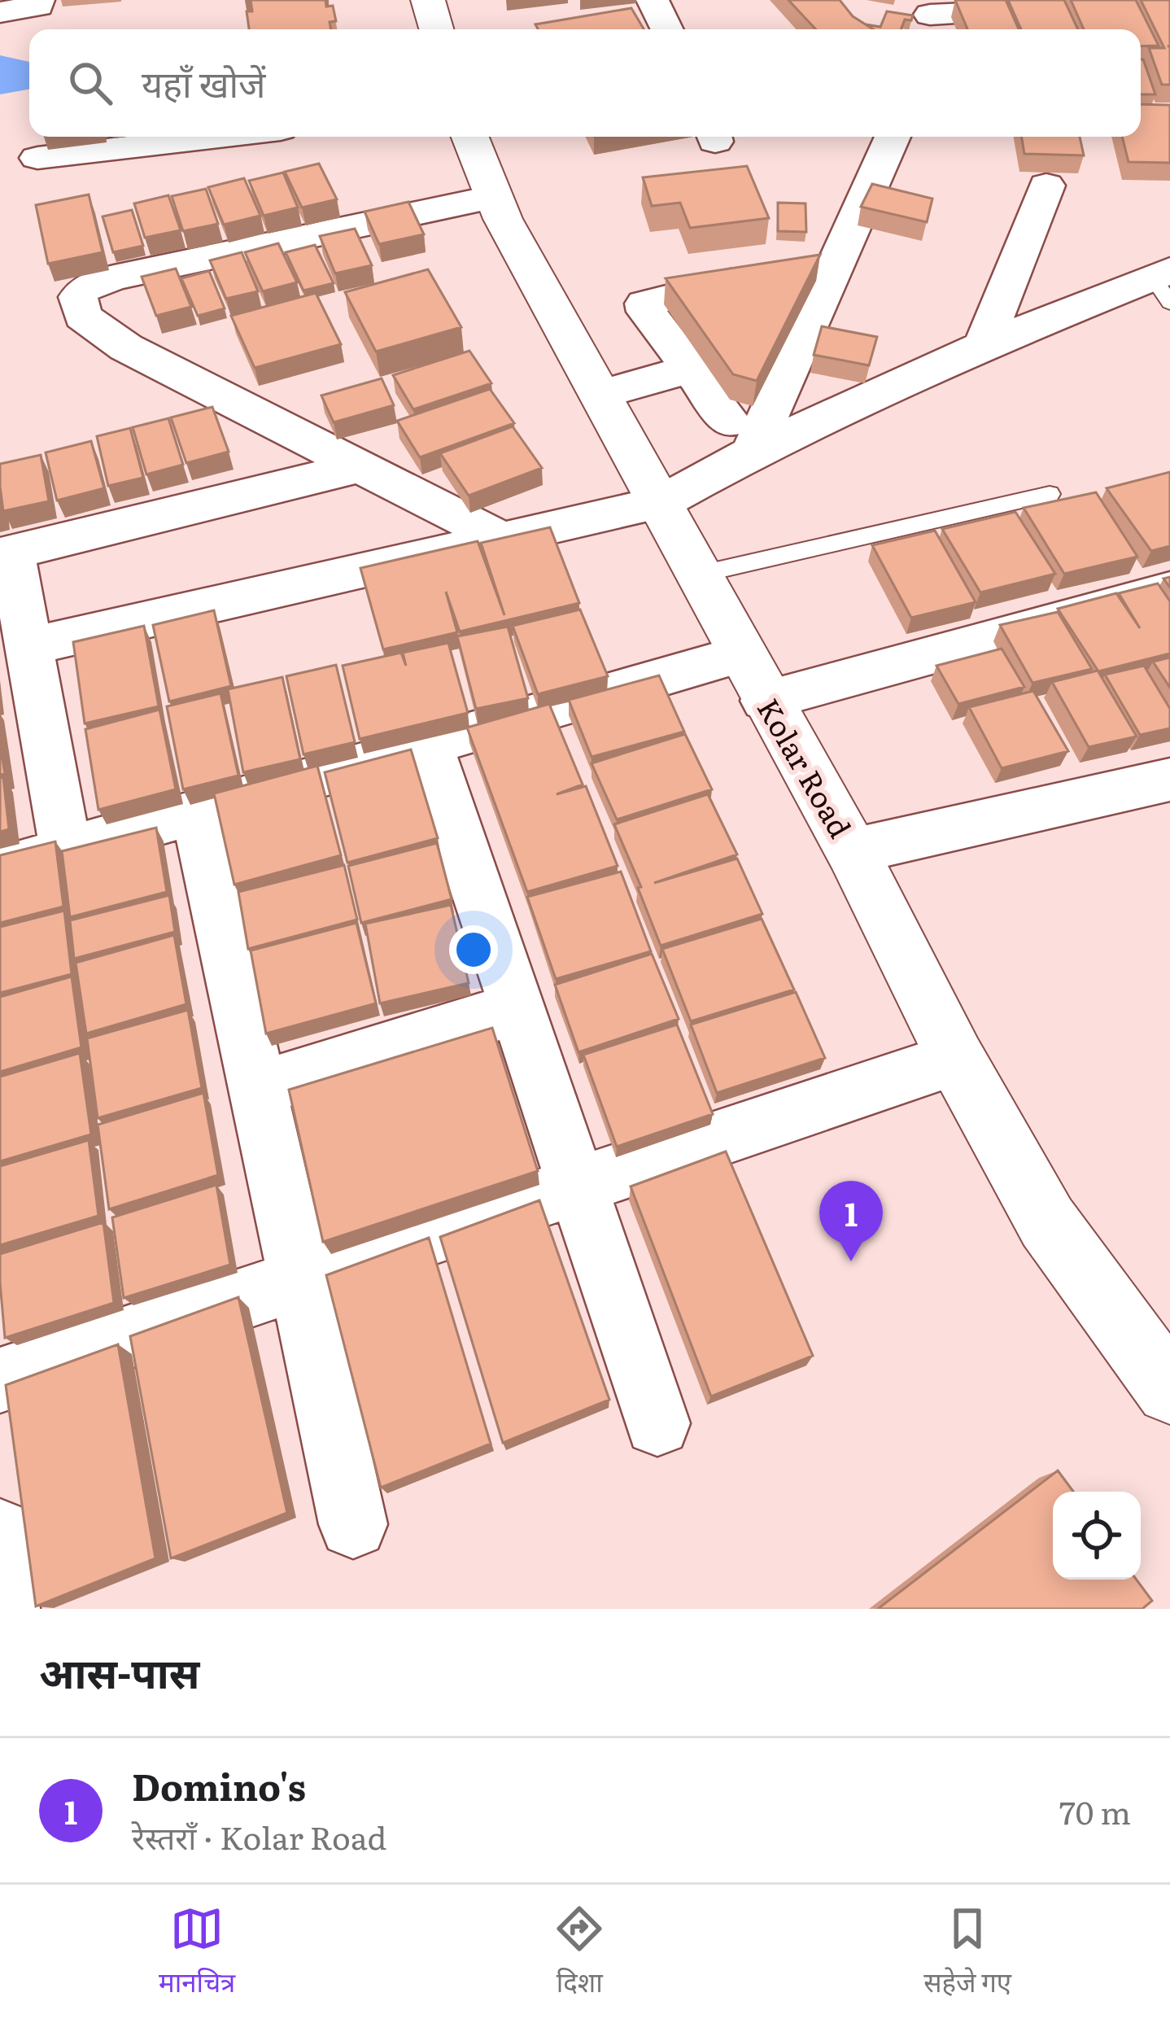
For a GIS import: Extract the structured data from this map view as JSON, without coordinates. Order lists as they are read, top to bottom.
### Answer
{
  "streets": {
    "main road": ["Kolar Road"]
  },
  "page": {
    "search": "यहाँ खोजें",
    "pins": "1",
    "heading": "आस-पास",
    "list": [
      {
        "mark": "1",
        "name": "Domino's",
        "note": "रेस्तराँ · Kolar Road",
        "value": "70 m"
      }
    ],
    "nav": ["मानचित्र", "दिशा", "सहेजे गए"]
  }
}
